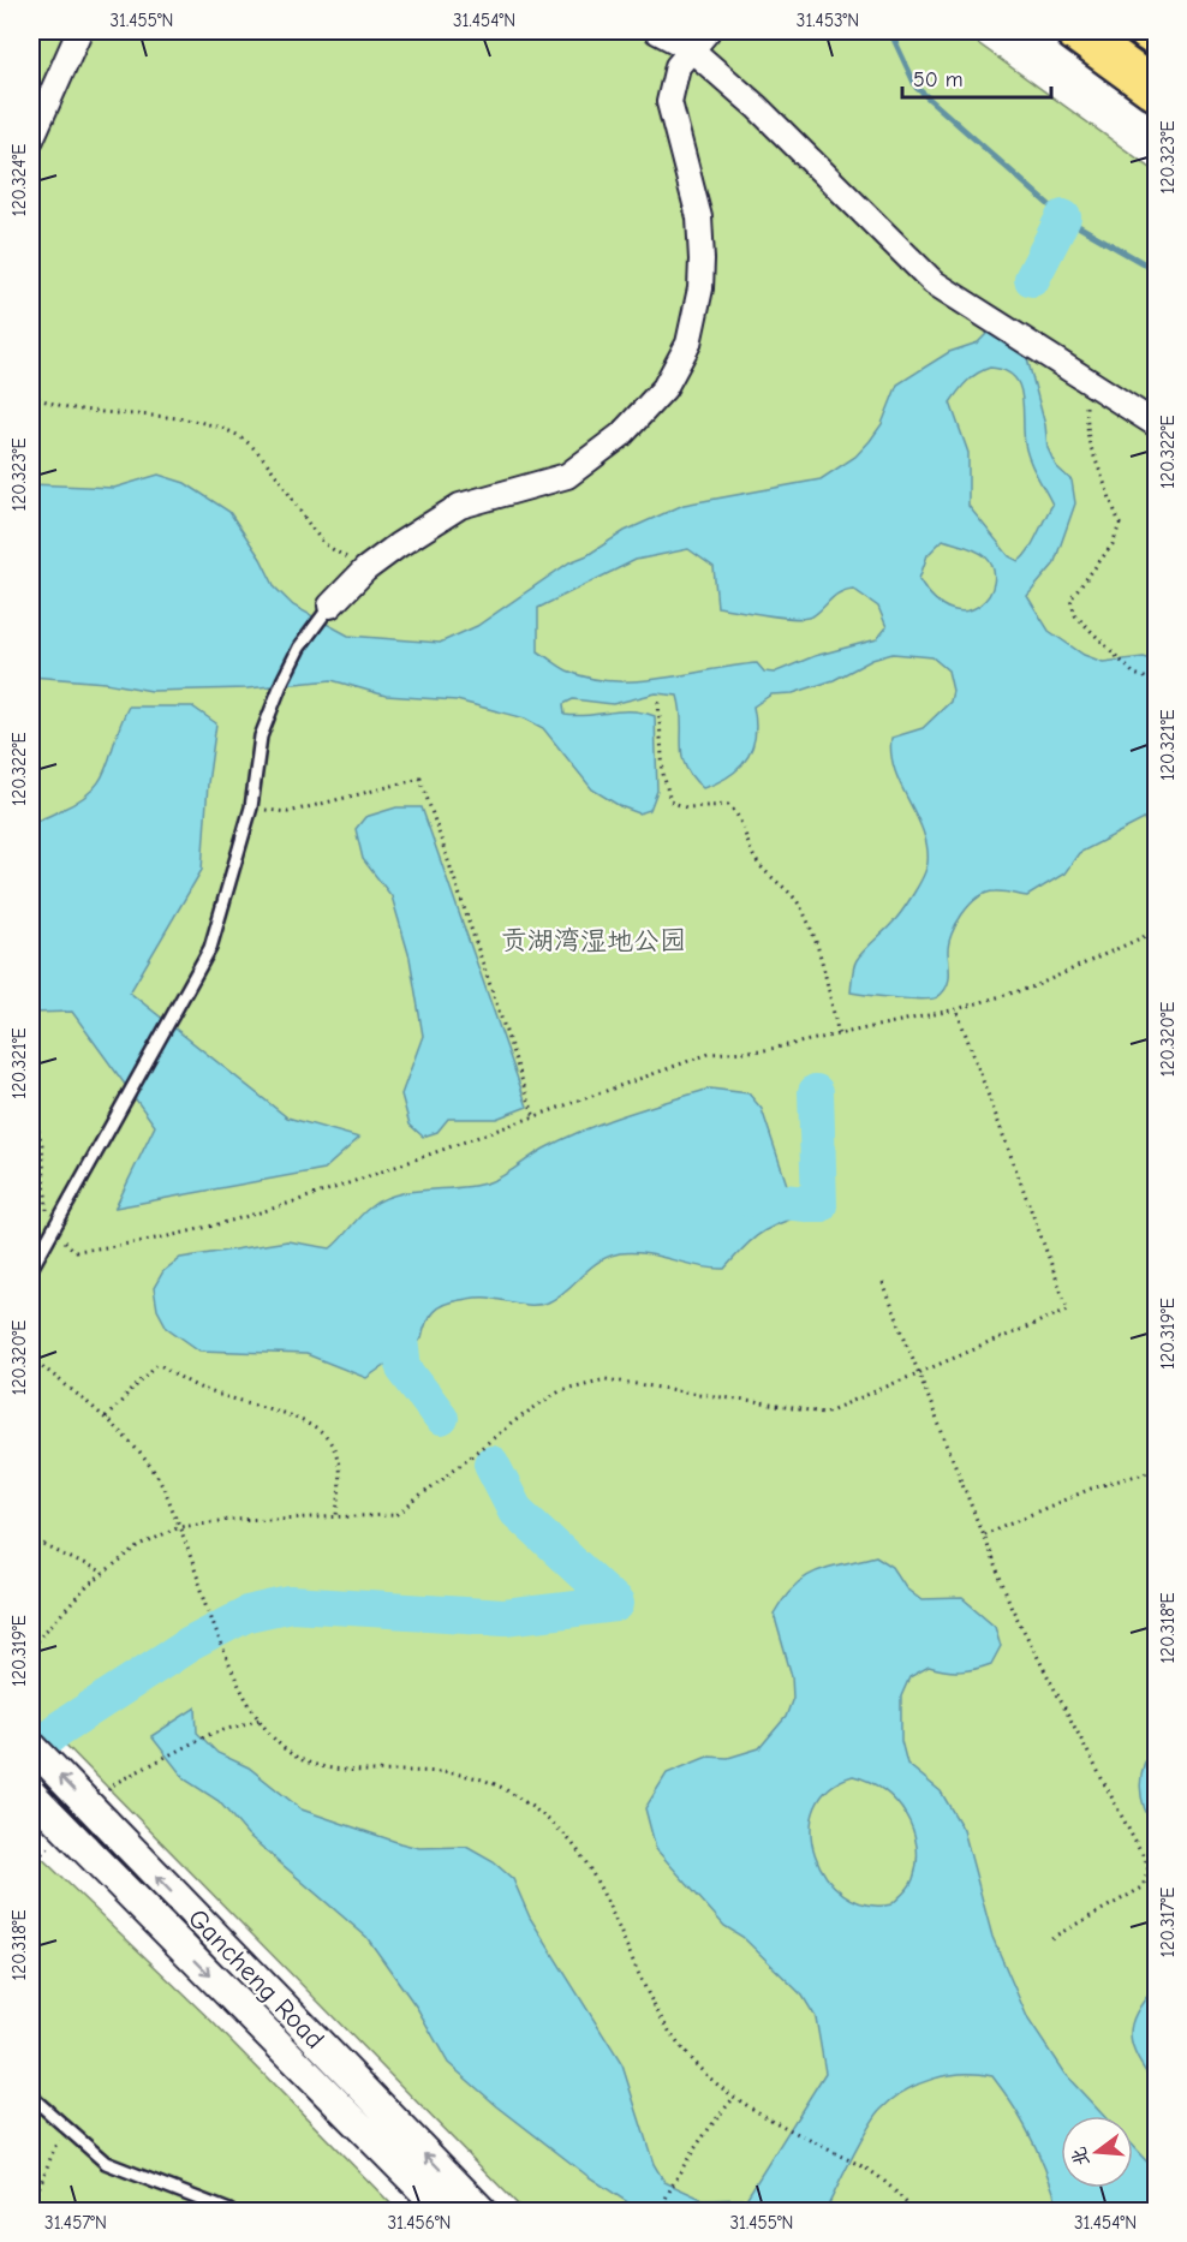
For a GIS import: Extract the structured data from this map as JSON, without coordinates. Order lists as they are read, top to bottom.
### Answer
{
  "streets": {
    "street": ["Gancheng Road"]
  },
  "parks": ["贡湖湾湿地公园"],
  "scale_bar": "50 m",
  "north": "left",
  "coordinates": [
    "31.455°N",
    "31.454°N",
    "31.453°N",
    "120.323°E",
    "120.324°E",
    "120.322°E",
    "120.321°E",
    "120.320°E",
    "120.319°E",
    "120.318°E",
    "120.317°E",
    "31.457°N",
    "31.456°N"
  ]
}
